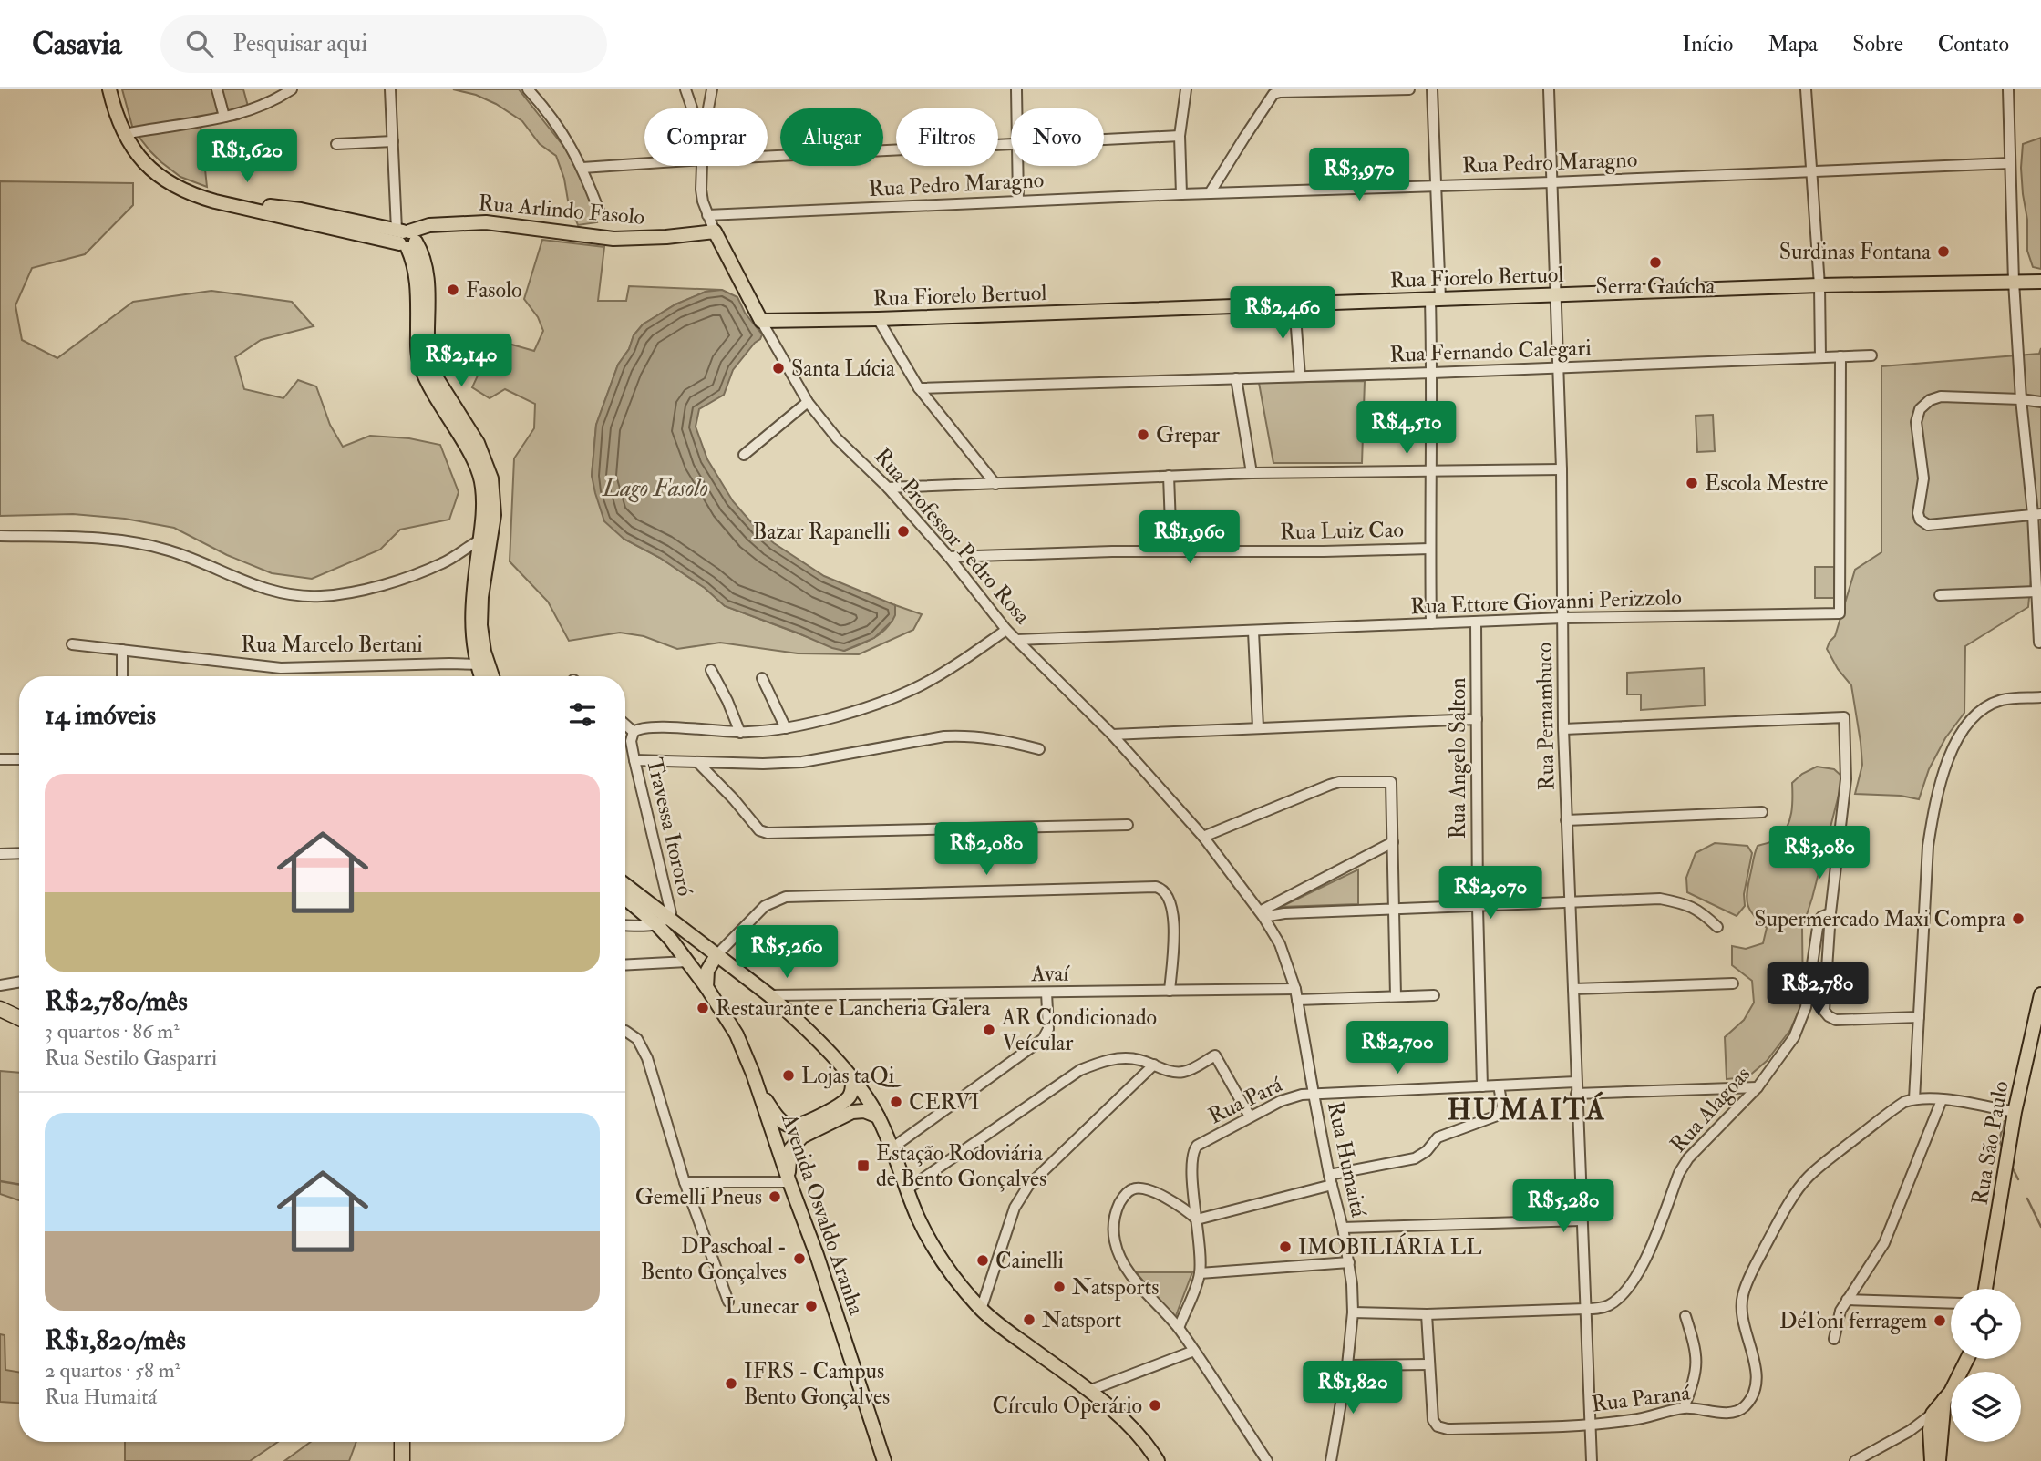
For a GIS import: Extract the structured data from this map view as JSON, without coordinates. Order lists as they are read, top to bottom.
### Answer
{
  "streets": {
    "main road": [
      "Rua Arlindo Fasolo",
      "Rua Fiorelo Bertuol",
      "Rua Professor Pedro Rosa",
      "Rua São Paulo",
      "Avenida Osvaldo Aranha"
    ],
    "street": [
      "Rua Pedro Maragno",
      "Rua Fernando Calegari",
      "Rua Luiz Cao",
      "Rua Ettore Giovanni Perizzolo",
      "Rua Marcelo Bertani",
      "Rua Pernambuco",
      "Rua Angelo Salton",
      "Travessa Itororó",
      "Avaí",
      "Rua Pará",
      "Rua Alagoas",
      "Rua Humaitá",
      "Rua Paraná"
    ]
  },
  "crossings": [
    ["Rua Pedro Maragno", "Rua Professor Pedro Rosa"],
    ["Rua Pedro Maragno", "Rua Pernambuco"],
    ["Rua Arlindo Fasolo", "Rua Professor Pedro Rosa"],
    ["Rua Fiorelo Bertuol", "Rua Professor Pedro Rosa"],
    ["Rua Fiorelo Bertuol", "Rua Pernambuco"],
    ["Rua Fernando Calegari", "Rua Ettore Giovanni Perizzolo"],
    ["Rua Fernando Calegari", "Rua Pernambuco"],
    ["Rua Luiz Cao", "Rua Professor Pedro Rosa"],
    ["Rua Professor Pedro Rosa", "Rua Ettore Giovanni Perizzolo"],
    ["Rua Professor Pedro Rosa", "Rua Humaitá"],
    ["Rua Ettore Giovanni Perizzolo", "Rua Pernambuco"],
    ["Rua Ettore Giovanni Perizzolo", "Rua Angelo Salton"],
    ["Rua Pernambuco", "Rua Pará"],
    ["Rua Pernambuco", "Rua Alagoas"],
    ["Rua Pernambuco", "Rua Paraná"],
    ["Rua Angelo Salton", "Rua Pará"],
    ["Travessa Itororó", "Avenida Osvaldo Aranha"],
    ["Avaí", "Rua Humaitá"],
    ["Rua Pará", "Rua Humaitá"],
    ["Rua Alagoas", "Rua Humaitá"],
    ["Rua Alagoas", "Rua Paraná"]
  ],
  "districts": ["HUMAITÁ"],
  "water": ["Lago Fasolo"],
  "places": {
    "other": [
      "Surdinas Fontana",
      "Serra Gaúcha",
      "Fasolo",
      "Santa Lúcia",
      "Grepar",
      "Escola Mestre",
      "Bazar Rapanelli",
      "Supermercado Maxi Compra",
      "Restaurante e Lancheria Galera",
      "AR Condicionado Veícular",
      "Lojas taQi",
      "CERVI",
      "Gemelli Pneus",
      "IMOBILIÁRIA LL",
      "DPaschoal - Bento Gonçalves",
      "Cainelli",
      "Natsports",
      "Lunecar",
      "Natsport",
      "DeToni ferragem",
      "IFRS - Campus Bento Gonçalves",
      "Círculo Operário"
    ],
    "transit": ["Estação Rodoviária de Bento Gonçalves"]
  },
  "page": {
    "header": "Casavia",
    "search": "Pesquisar aqui",
    "nav": [
      "Início",
      "Mapa",
      "Sobre",
      "Contato"
    ],
    "chip": [
      "Comprar",
      "Alugar",
      "Filtros",
      "Novo"
    ],
    "price": [
      "R$1,620",
      "R$3,970",
      "R$2,460",
      "R$2,140",
      "R$4,510",
      "R$1,960",
      "R$2,080",
      "R$3,080",
      "R$2,070",
      "R$5,260",
      "R$2,780",
      "R$2,700",
      "R$5,280",
      "R$1,820"
    ],
    "heading": "14 imóveis",
    "list": [
      {
        "name": "R$2,780/mês",
        "note": "3 quartos · 86 m² · Rua Sestilo Gasparri"
      },
      {
        "name": "R$1,820/mês",
        "note": "2 quartos · 58 m² · Rua Humaitá"
      }
    ]
  }
}
